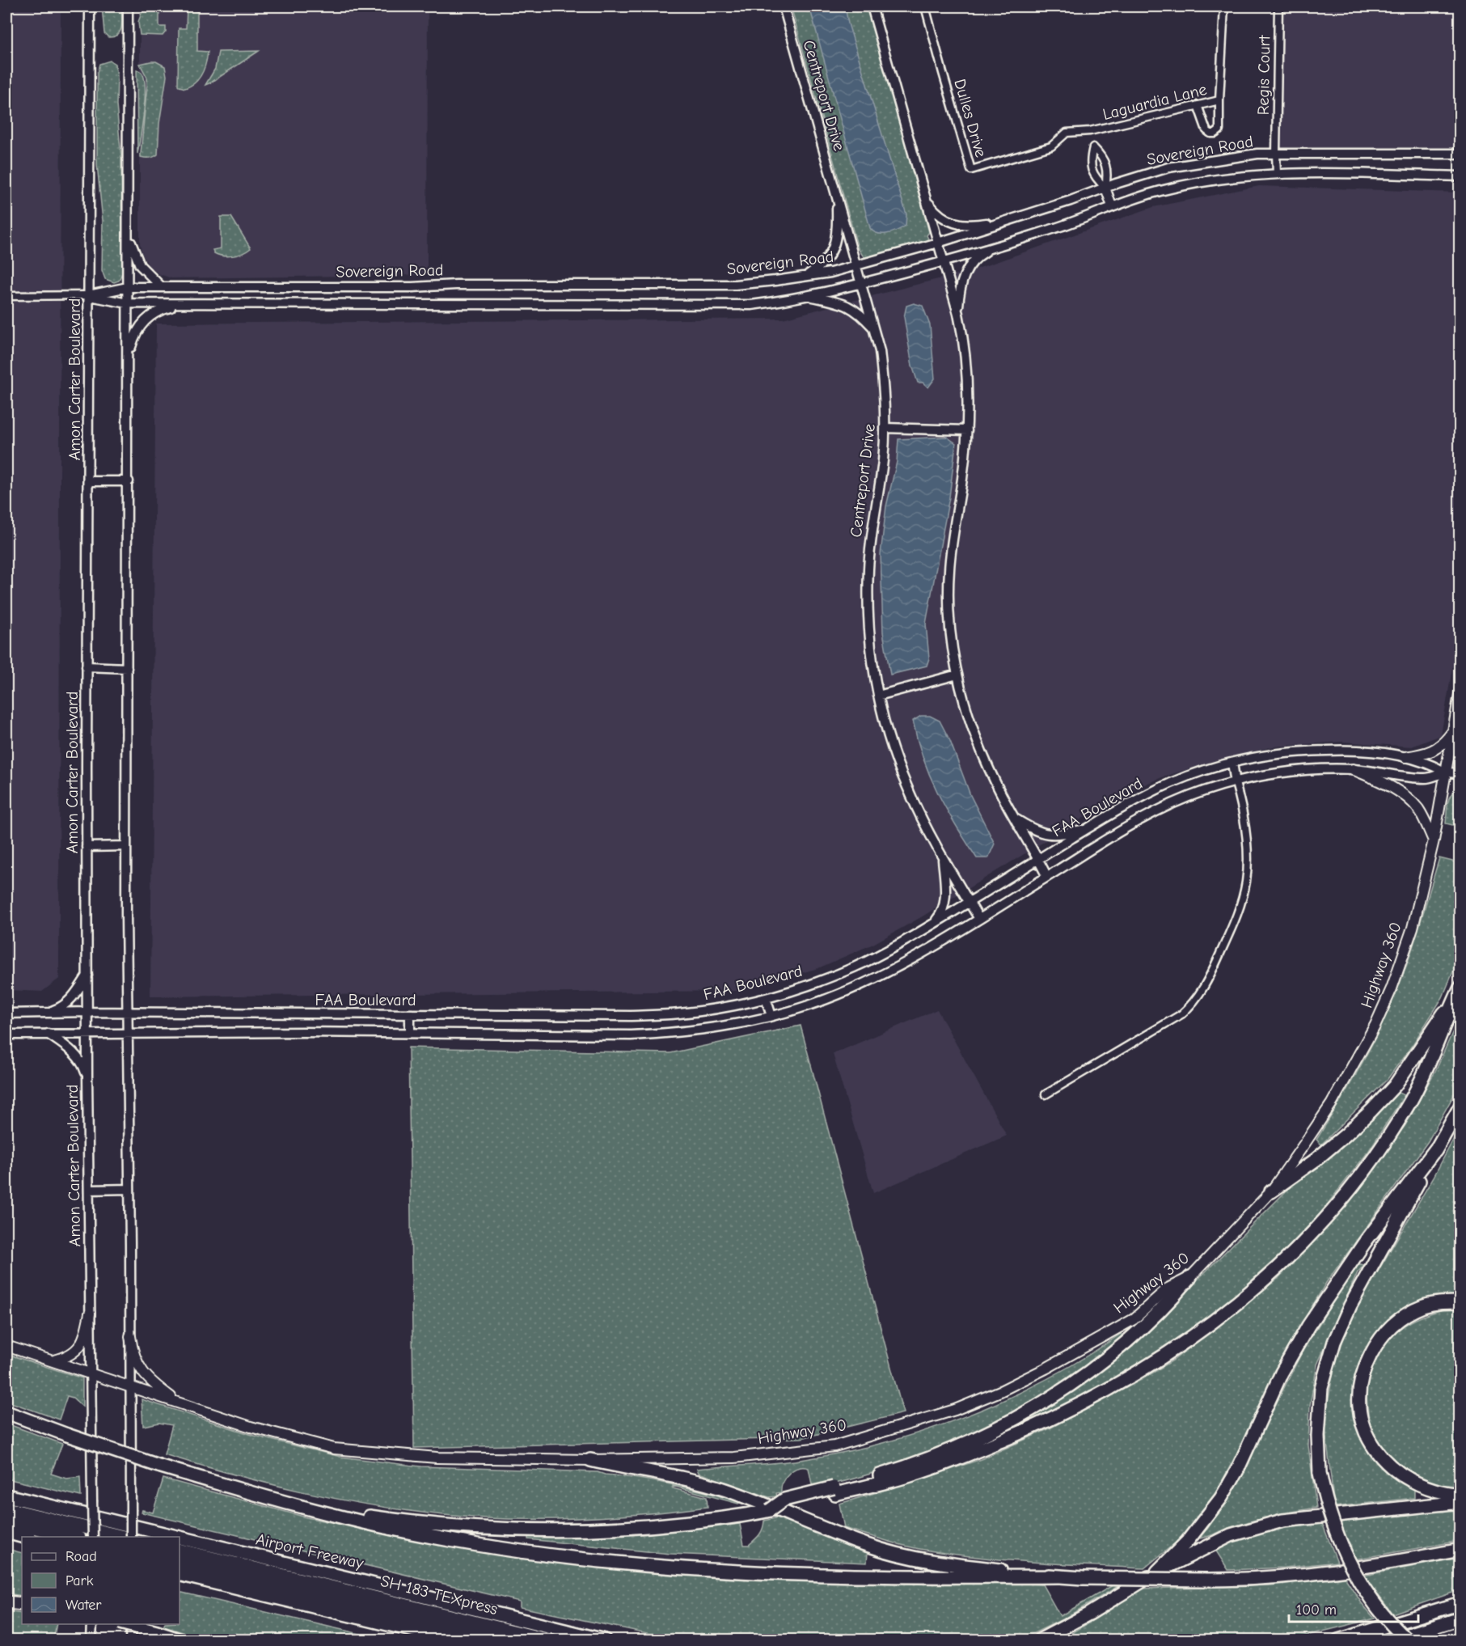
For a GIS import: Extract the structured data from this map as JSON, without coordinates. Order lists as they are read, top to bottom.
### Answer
{
  "streets": {
    "highway": ["Airport Freeway", "SH 183 TEXpress"],
    "main road": ["Highway 360"],
    "street": [
      "Regis Court",
      "Centreport Drive",
      "Laguardia Lane",
      "Dulles Drive",
      "Sovereign Road",
      "Amon Carter Boulevard",
      "FAA Boulevard"
    ]
  },
  "crossings": [
    ["Regis Court", "Sovereign Road"],
    ["Centreport Drive", "Sovereign Road"],
    ["Centreport Drive", "FAA Boulevard"],
    ["Laguardia Lane", "Dulles Drive"],
    ["Sovereign Road", "Amon Carter Boulevard"],
    ["Amon Carter Boulevard", "FAA Boulevard"],
    ["FAA Boulevard", "Highway 360"]
  ],
  "legend": ["Road", "Park", "Water"],
  "scale_bar": "100 m"
}
